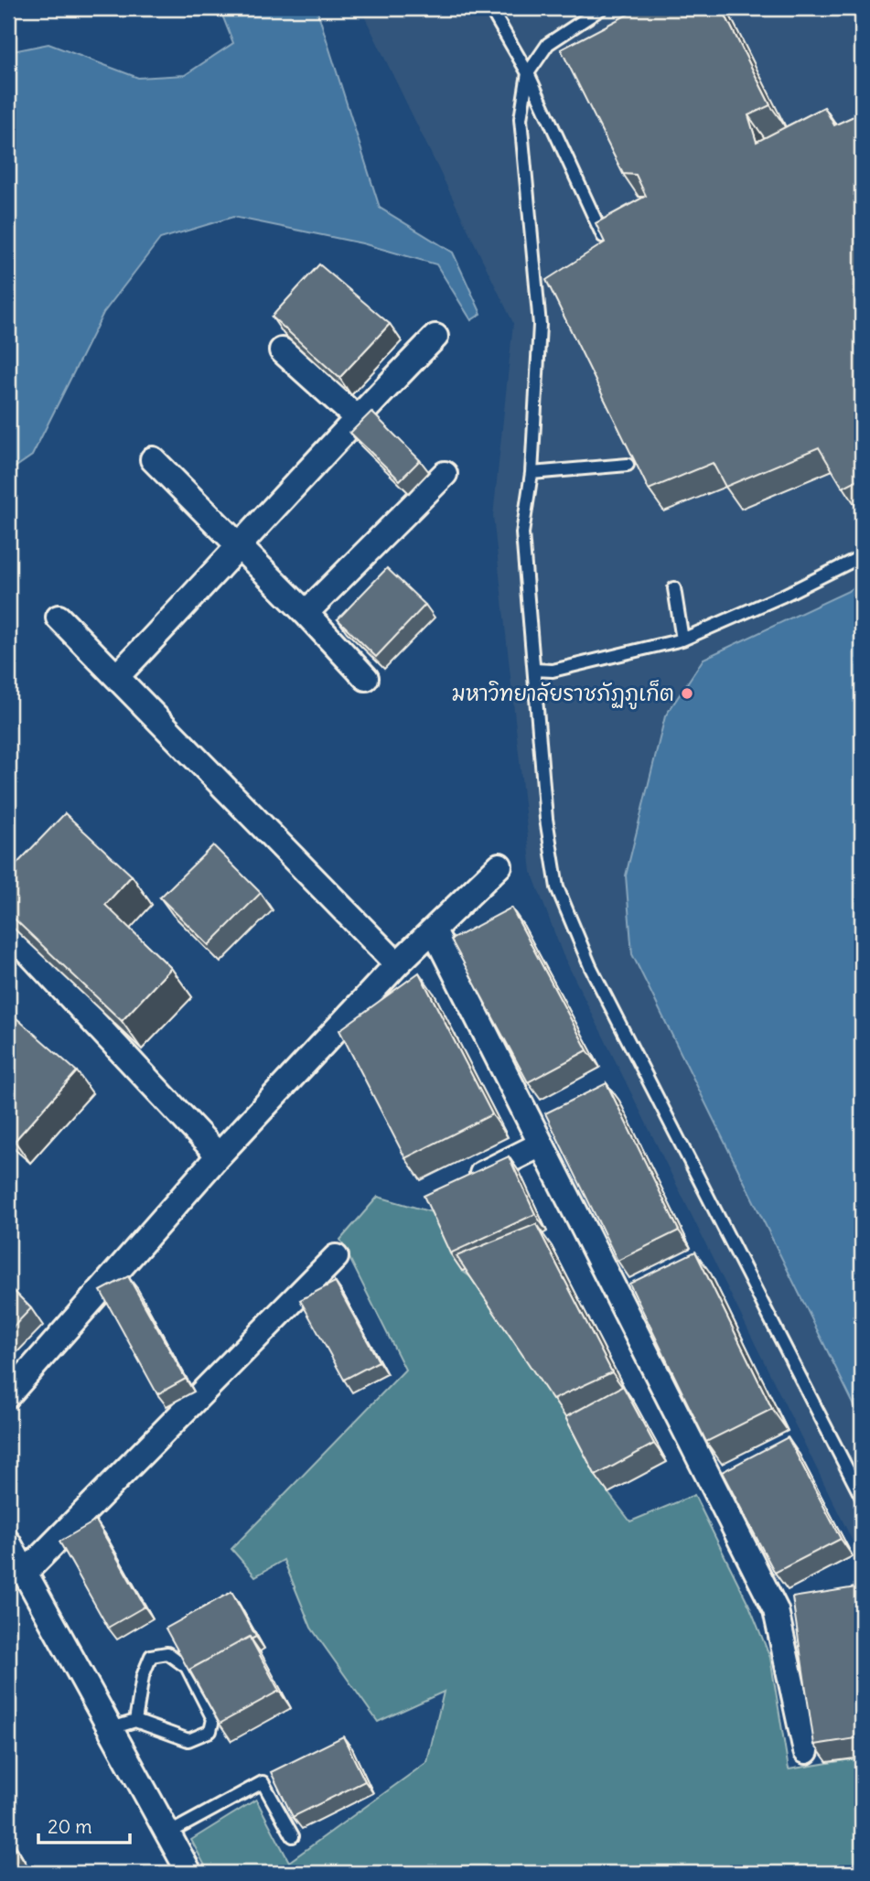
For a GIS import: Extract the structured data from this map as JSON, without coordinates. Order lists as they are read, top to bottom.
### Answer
{
  "places": ["มหาวิทยาลัยราชภัฏภูเก็ต"],
  "scale_bar": "20 m"
}
